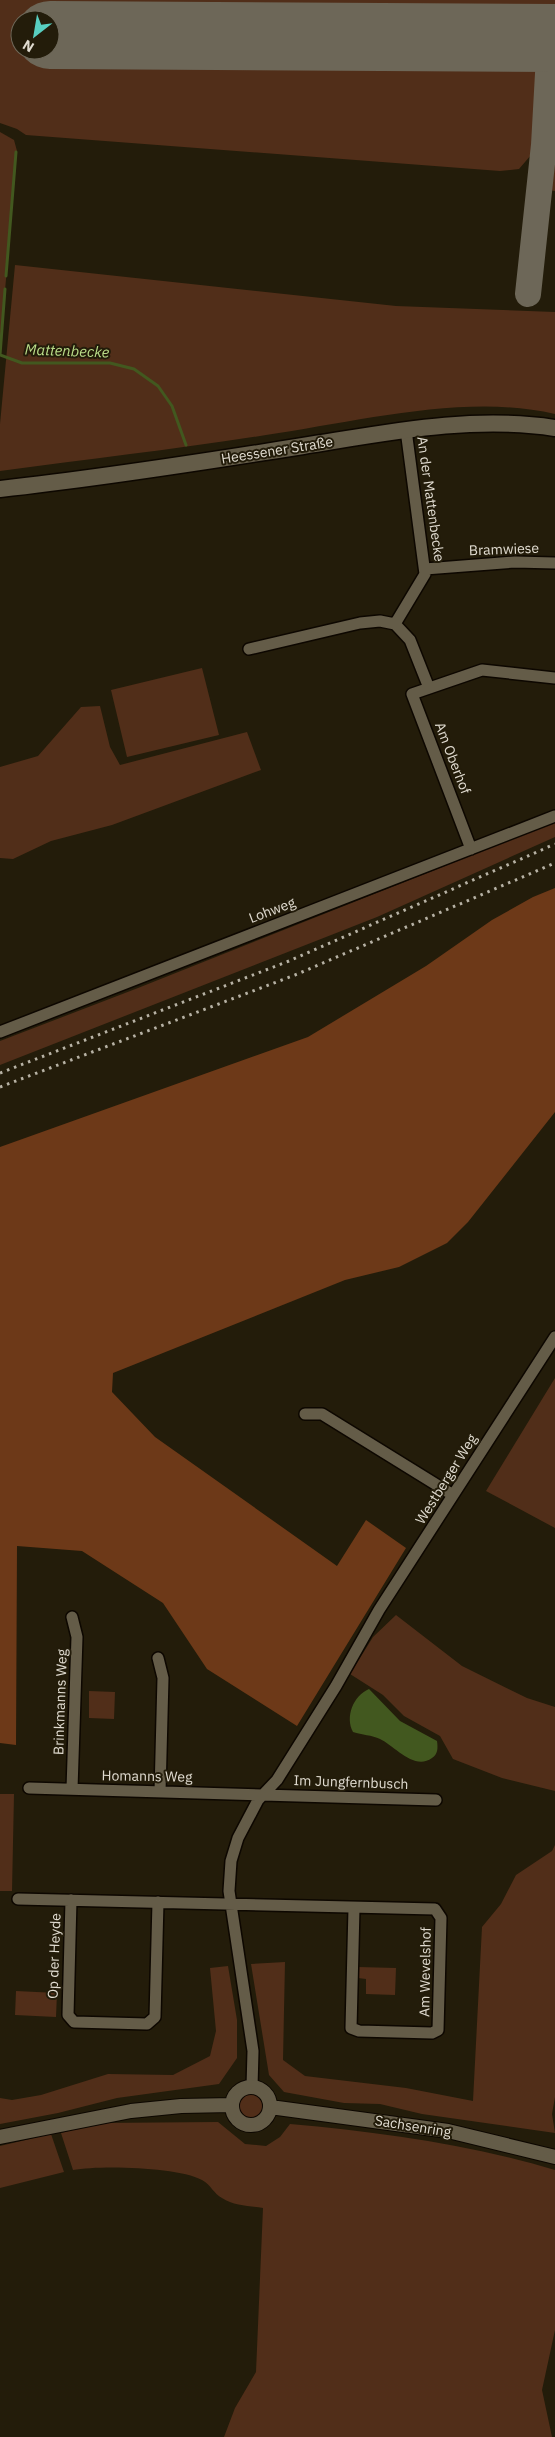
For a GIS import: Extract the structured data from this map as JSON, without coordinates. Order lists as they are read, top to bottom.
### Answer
{
  "streets": {
    "main road": ["Heessener Straße"],
    "street": [
      "An der Mattenbecke",
      "Bramwiese",
      "Am Oberhof",
      "Lohweg",
      "Westberger Weg",
      "Brinkmanns Weg",
      "Homanns Weg",
      "Im Jungfernbusch",
      "Op der Heyde",
      "Am Wevelshof",
      "Sachsenring"
    ]
  },
  "crossings": [
    ["Heessener Straße", "An der Mattenbecke"],
    ["An der Mattenbecke", "Bramwiese"],
    ["Am Oberhof", "Lohweg"],
    ["Westberger Weg", "Homanns Weg"],
    ["Westberger Weg", "Im Jungfernbusch"],
    ["Westberger Weg", "Op der Heyde"],
    ["Westberger Weg", "Am Wevelshof"],
    ["Westberger Weg", "Sachsenring"],
    ["Brinkmanns Weg", "Homanns Weg"],
    ["Homanns Weg", "Im Jungfernbusch"],
    ["Op der Heyde", "Am Wevelshof"]
  ],
  "water": ["Mattenbecke"],
  "north": "bottom left"
}
